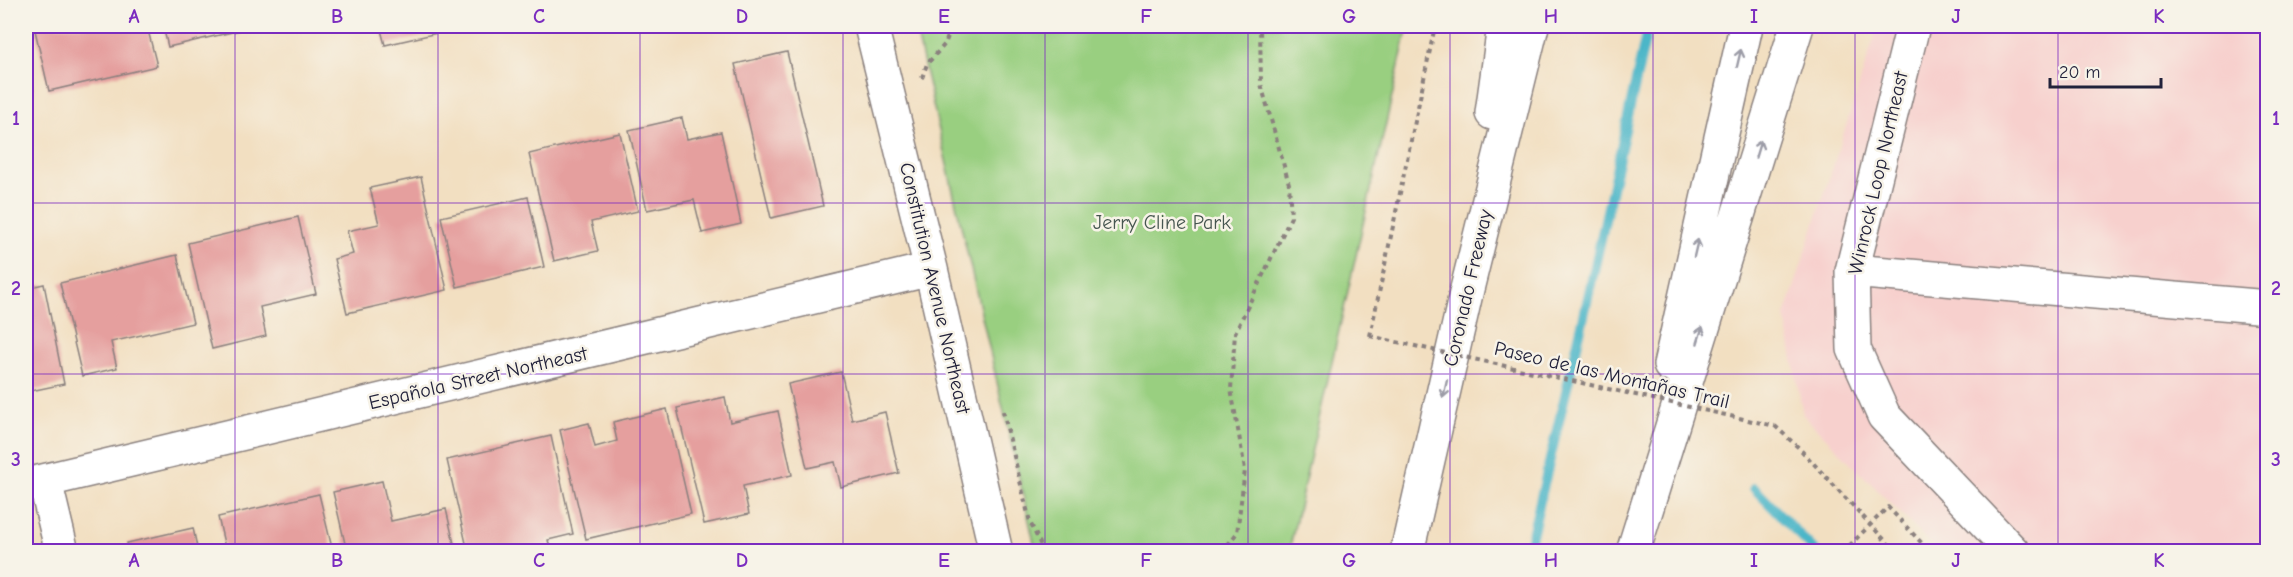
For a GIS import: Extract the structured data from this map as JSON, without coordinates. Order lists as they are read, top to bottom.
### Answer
{
  "streets": {
    "main road": [
      "Winrock Loop Northeast",
      "Constitution Avenue Northeast",
      "Coronado Freeway",
      "Española Street Northeast"
    ],
    "path": ["Paseo de las Montañas Trail"]
  },
  "crossings": [
    ["Constitution Avenue Northeast", "Española Street Northeast"]
  ],
  "parks": ["Jerry Cline Park"],
  "scale_bar": "20 m",
  "grid": {
    "columns": [
      "A",
      "B",
      "C",
      "D",
      "E",
      "F",
      "G",
      "H",
      "I",
      "J",
      "K"
    ],
    "rows": ["1", "2", "3"]
  }
}
